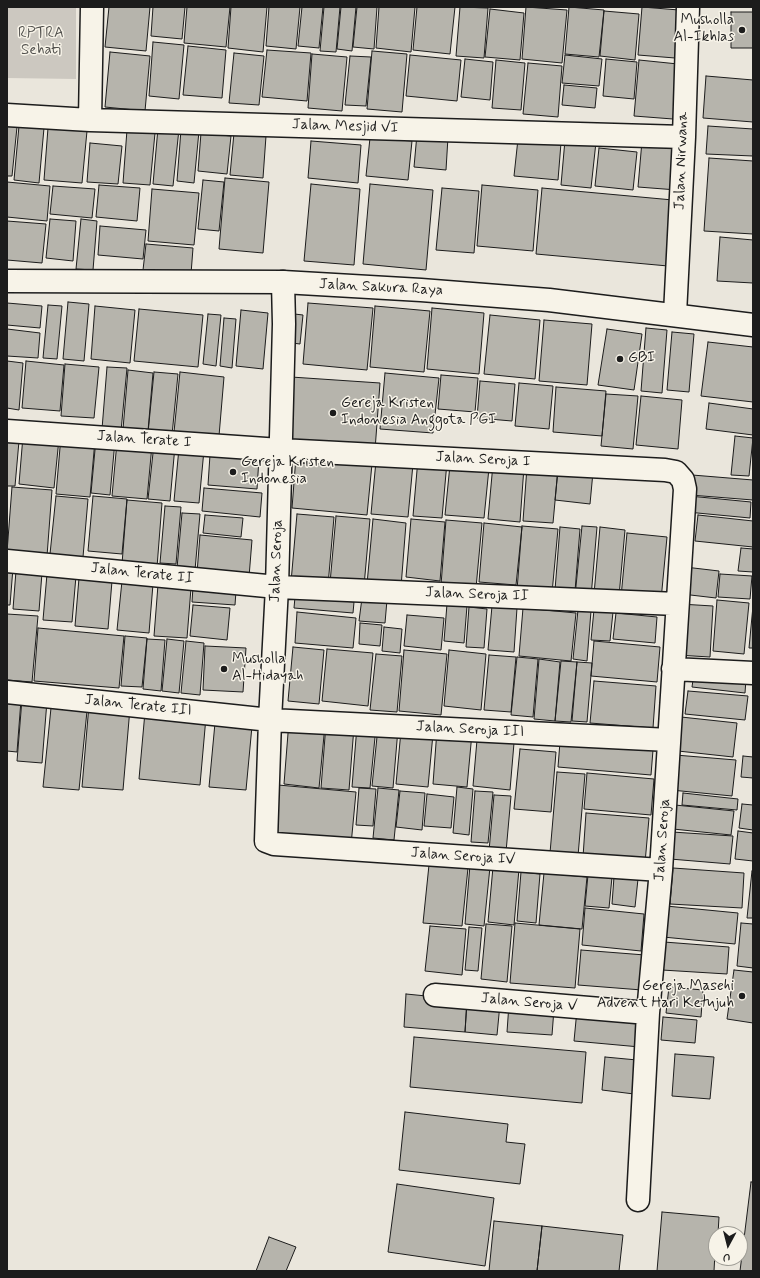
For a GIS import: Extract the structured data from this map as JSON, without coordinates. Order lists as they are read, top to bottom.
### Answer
{
  "streets": {
    "street": [
      "Jalan Mesjid VI",
      "Jalan Nirwana",
      "Jalan Sakura Raya",
      "Jalan Terate I",
      "Jalan Seroja I",
      "Jalan Seroja",
      "Jalan Terate II",
      "Jalan Seroja II",
      "Jalan Terate III",
      "Jalan Seroja III",
      "Jalan Seroja IV",
      "Jalan Seroja V"
    ]
  },
  "crossings": [
    ["Jalan Mesjid VI", "Jalan Nirwana"],
    ["Jalan Nirwana", "Jalan Sakura Raya"],
    ["Jalan Sakura Raya", "Jalan Seroja"],
    ["Jalan Terate I", "Jalan Seroja I"],
    ["Jalan Terate I", "Jalan Seroja"],
    ["Jalan Seroja I", "Jalan Seroja"],
    ["Jalan Seroja", "Jalan Terate II"],
    ["Jalan Seroja", "Jalan Seroja II"],
    ["Jalan Seroja", "Jalan Terate III"],
    ["Jalan Seroja", "Jalan Seroja III"],
    ["Jalan Seroja", "Jalan Seroja IV"],
    ["Jalan Seroja", "Jalan Seroja V"],
    ["Jalan Terate II", "Jalan Seroja II"],
    ["Jalan Terate III", "Jalan Seroja III"]
  ],
  "parks": ["RPTRA Sehati"],
  "places": [
    "Musholla Al-Ikhlas",
    "GBI",
    "Gereja Kristen Indonesia Anggota PGI",
    "Gereja Kristen Indonesia",
    "Musholla Al-Hidayah",
    "Gereja Masehi Advent Hari Ketujuh"
  ],
  "north": "bottom"
}
